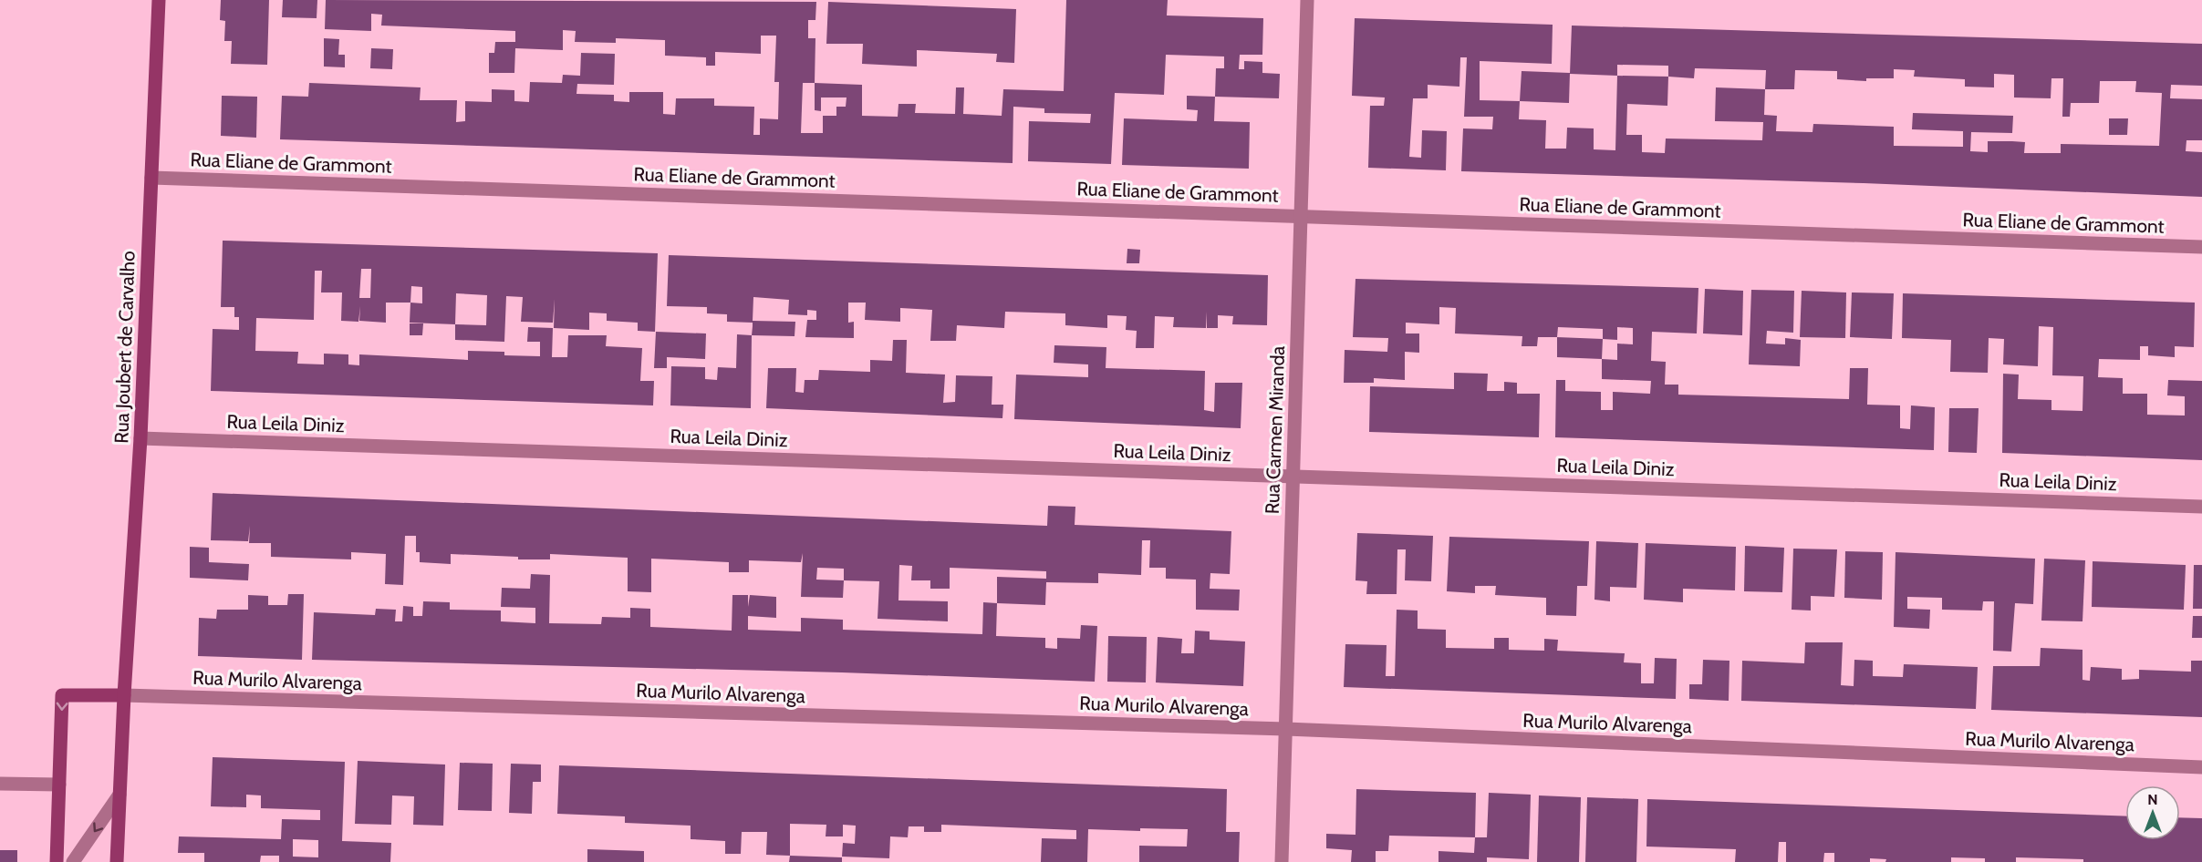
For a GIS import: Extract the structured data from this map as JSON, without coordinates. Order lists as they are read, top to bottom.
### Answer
{
  "streets": {
    "street": [
      "Rua Eliane de Grammont",
      "Rua Joubert de Carvalho",
      "Rua Leila Diniz",
      "Rua Carmen Miranda",
      "Rua Murilo Alvarenga"
    ]
  },
  "crossings": [
    ["Rua Eliane de Grammont", "Rua Joubert de Carvalho"],
    ["Rua Eliane de Grammont", "Rua Carmen Miranda"],
    ["Rua Joubert de Carvalho", "Rua Leila Diniz"],
    ["Rua Joubert de Carvalho", "Rua Murilo Alvarenga"],
    ["Rua Leila Diniz", "Rua Carmen Miranda"],
    ["Rua Carmen Miranda", "Rua Murilo Alvarenga"]
  ],
  "north": "top"
}
